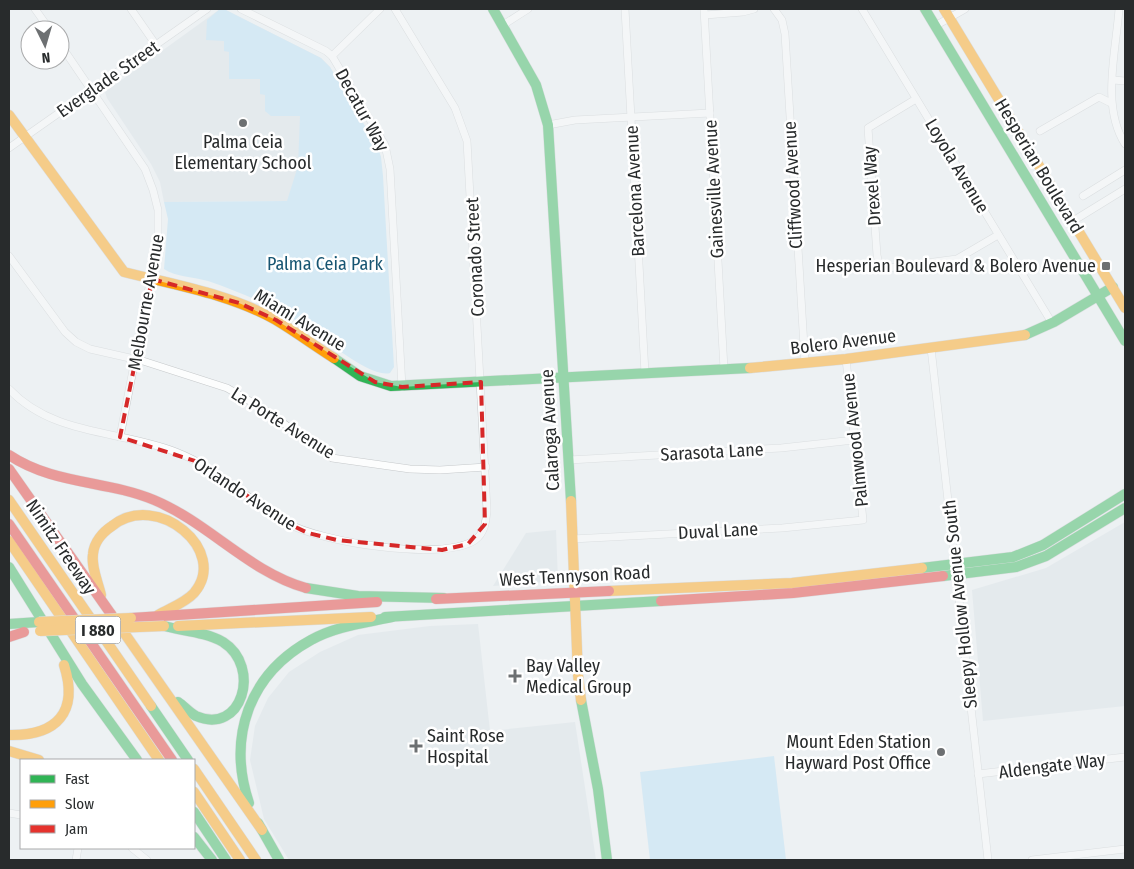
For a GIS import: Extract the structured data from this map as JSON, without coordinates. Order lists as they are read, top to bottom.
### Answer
{
  "streets": {
    "main road": [
      "Hesperian Boulevard",
      "Miami Avenue",
      "Bolero Avenue",
      "Calaroga Avenue",
      "Nimitz Freeway",
      "West Tennyson Road",
      "I 880"
    ],
    "street": [
      "Everglade Street",
      "Decatur Way",
      "Loyola Avenue",
      "Cliffwood Avenue",
      "Drexel Way",
      "Gainesville Avenue",
      "Barcelona Avenue",
      "Coronado Street",
      "Melbourne Avenue",
      "La Porte Avenue",
      "Palmwood Avenue",
      "Sarasota Lane",
      "Orlando Avenue",
      "Duval Lane",
      "Sleepy Hollow Avenue South",
      "Aldengate Way"
    ]
  },
  "crossings": [
    ["Everglade Street", "Melbourne Avenue"],
    ["Everglade Street", "Miami Avenue"],
    ["Decatur Way", "Miami Avenue"],
    ["Loyola Avenue", "Drexel Way"],
    ["Loyola Avenue", "Bolero Avenue"],
    ["Hesperian Boulevard", "Bolero Avenue"],
    ["Cliffwood Avenue", "Bolero Avenue"],
    ["Gainesville Avenue", "Bolero Avenue"],
    ["Barcelona Avenue", "Bolero Avenue"],
    ["Coronado Street", "Miami Avenue"],
    ["Coronado Street", "La Porte Avenue"],
    ["Coronado Street", "Orlando Avenue"],
    ["Melbourne Avenue", "Miami Avenue"],
    ["Melbourne Avenue", "La Porte Avenue"],
    ["Melbourne Avenue", "Orlando Avenue"],
    ["Miami Avenue", "Bolero Avenue"],
    ["Miami Avenue", "Calaroga Avenue"],
    ["Bolero Avenue", "Calaroga Avenue"],
    ["Bolero Avenue", "Palmwood Avenue"],
    ["Bolero Avenue", "Sleepy Hollow Avenue South"],
    ["Calaroga Avenue", "Sarasota Lane"],
    ["Calaroga Avenue", "Duval Lane"],
    ["Calaroga Avenue", "West Tennyson Road"],
    ["Palmwood Avenue", "Sarasota Lane"],
    ["Palmwood Avenue", "Duval Lane"],
    ["West Tennyson Road", "Sleepy Hollow Avenue South"],
    ["Sleepy Hollow Avenue South", "Aldengate Way"]
  ],
  "parks": ["Palma Ceia Park"],
  "places": {
    "other": ["Palma Ceia Elementary School", "Mount Eden Station Hayward Post Office"],
    "transit": ["Hesperian Boulevard & Bolero Avenue"],
    "health": ["Bay Valley Medical Group", "Saint Rose Hospital"]
  },
  "legend": ["Fast", "Slow", "Jam"],
  "north": "bottom"
}
